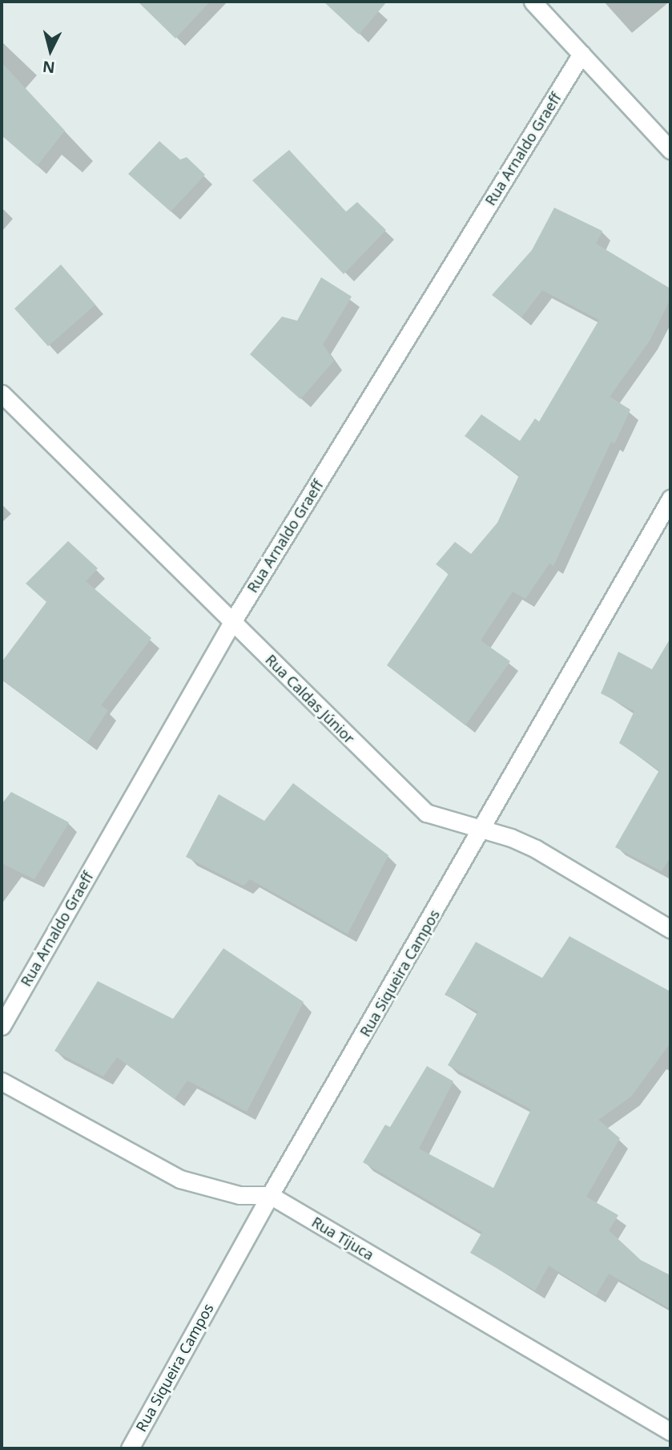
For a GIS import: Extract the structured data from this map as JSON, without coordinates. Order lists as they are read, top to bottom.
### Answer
{
  "streets": {
    "street": [
      "Rua Arnaldo Graeff",
      "Rua Caldas Júnior",
      "Rua Siqueira Campos",
      "Rua Tijuca"
    ]
  },
  "crossings": [
    ["Rua Arnaldo Graeff", "Rua Caldas Júnior"],
    ["Rua Caldas Júnior", "Rua Siqueira Campos"],
    ["Rua Siqueira Campos", "Rua Tijuca"]
  ],
  "north": "bottom"
}
